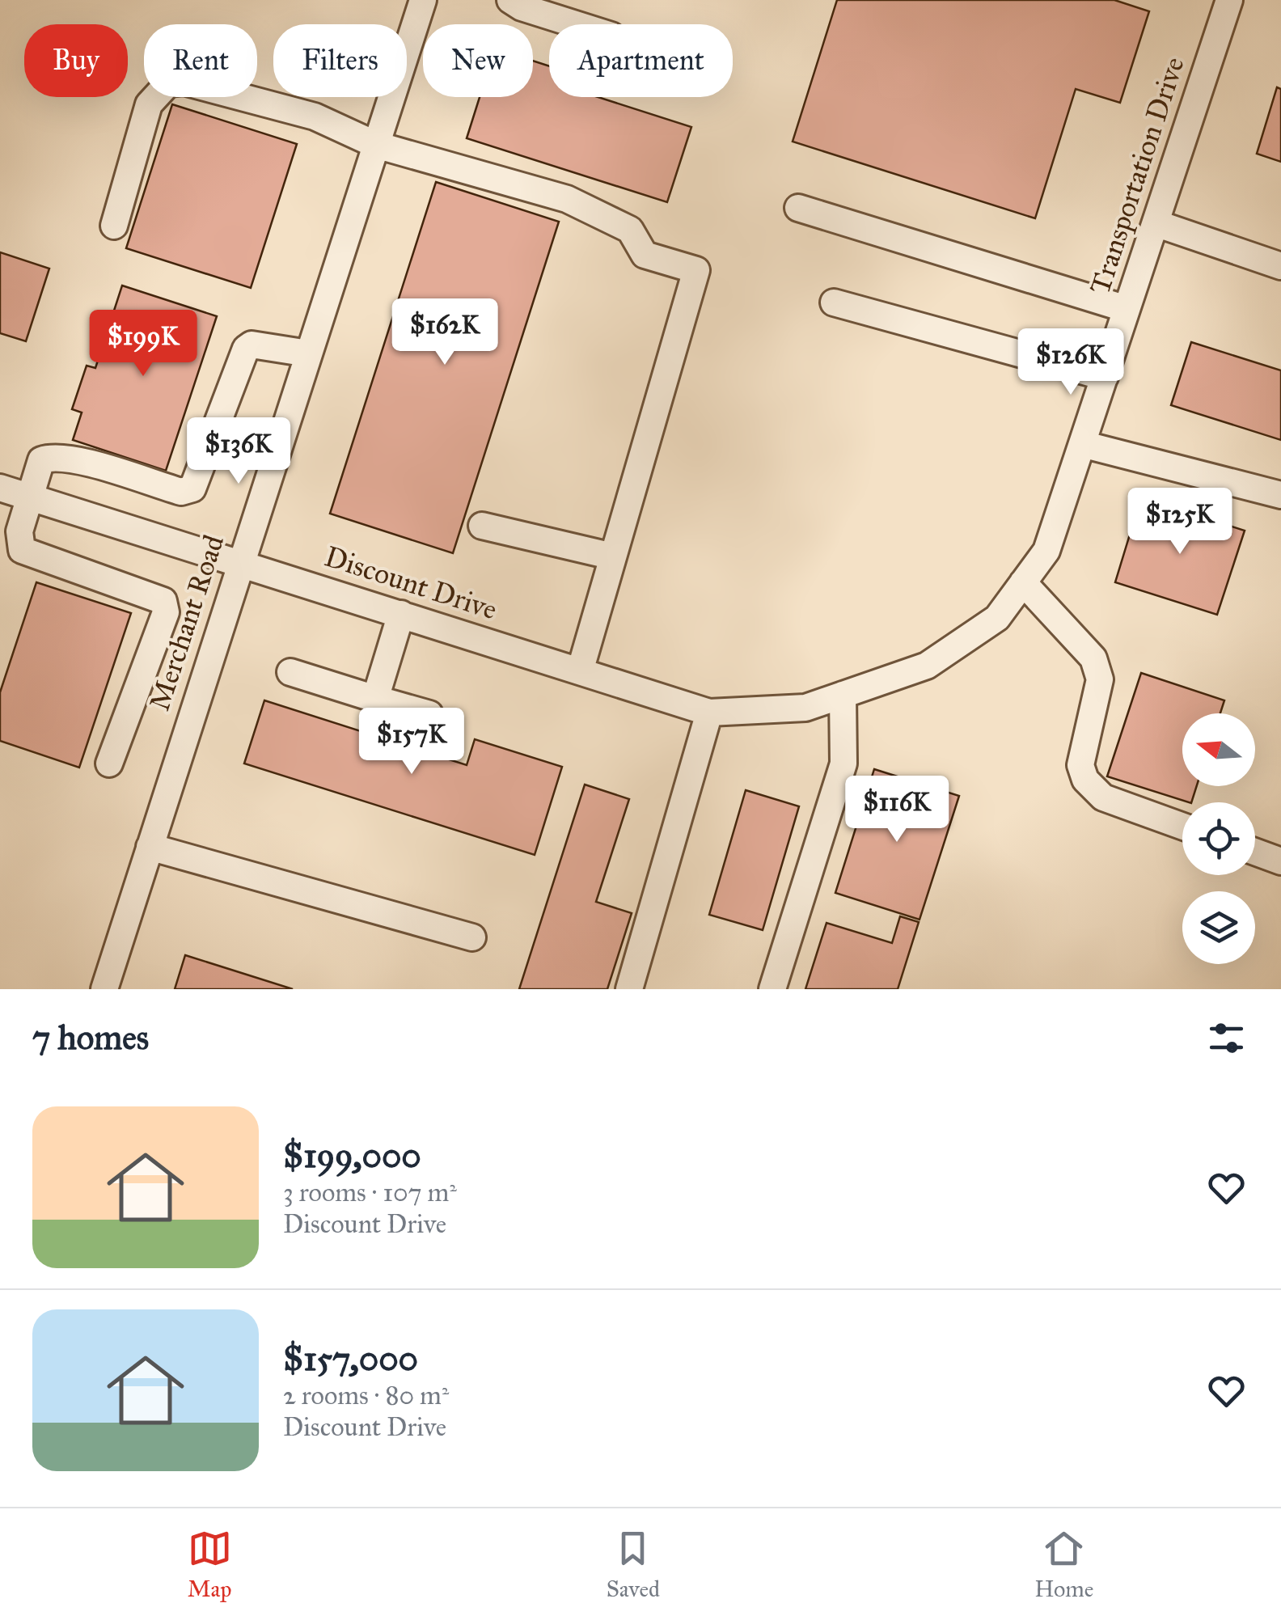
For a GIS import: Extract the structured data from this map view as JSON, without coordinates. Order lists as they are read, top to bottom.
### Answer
{
  "streets": {
    "street": ["Transportation Drive", "Discount Drive", "Merchant Road"]
  },
  "crossings": [
    ["Transportation Drive", "Discount Drive"],
    ["Discount Drive", "Merchant Road"]
  ],
  "north": "left",
  "page": {
    "chip": [
      "Buy",
      "Rent",
      "Filters",
      "New",
      "Apartment"
    ],
    "price": [
      "$162K",
      "$199K",
      "$126K",
      "$136K",
      "$125K",
      "$157K",
      "$116K"
    ],
    "heading": "7 homes",
    "list": [
      {
        "name": "$199,000",
        "note": "3 rooms · 107 m² · Discount Drive"
      },
      {
        "name": "$157,000",
        "note": "2 rooms · 80 m² · Discount Drive"
      }
    ],
    "tabs": ["Map", "Saved", "Home"]
  }
}
